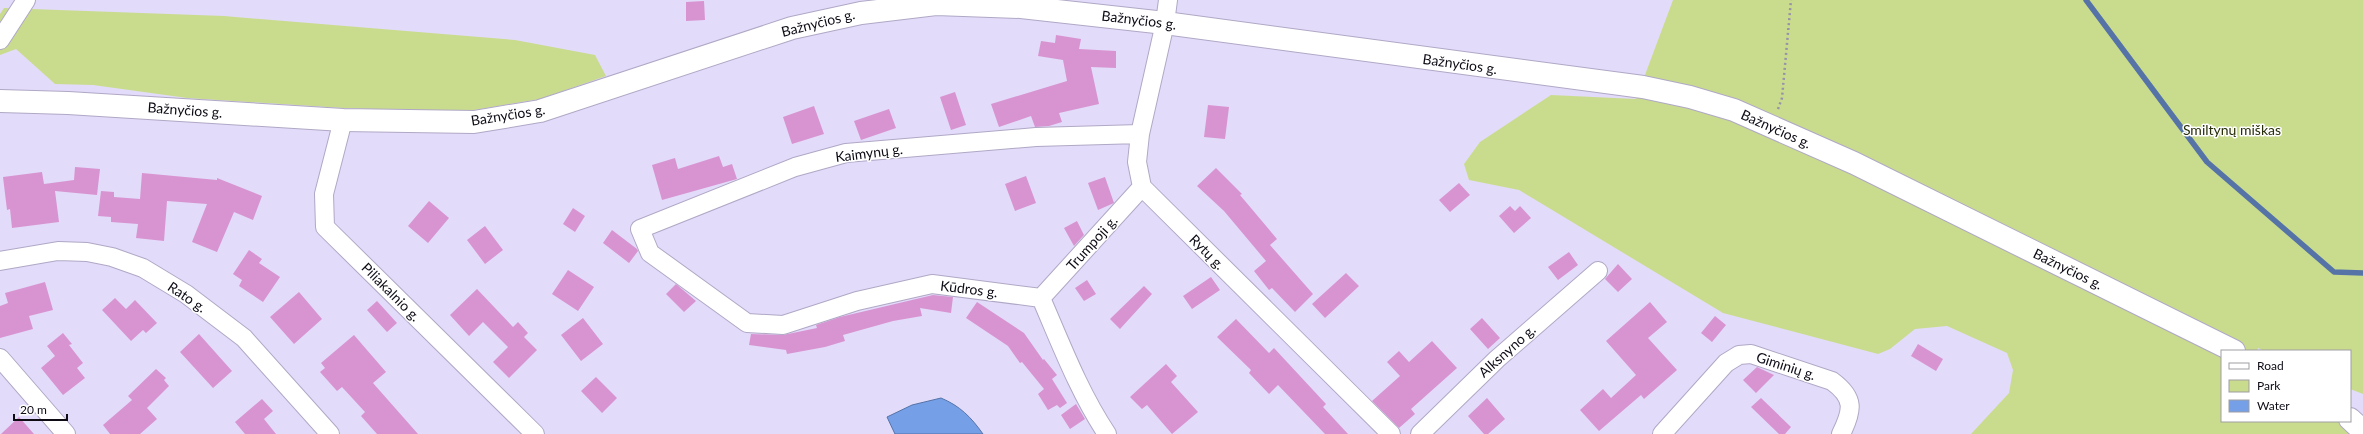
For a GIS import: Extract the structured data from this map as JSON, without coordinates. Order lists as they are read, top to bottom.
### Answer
{
  "streets": {
    "main road": ["Bažnyčios g."],
    "street": [
      "Kaimynų g.",
      "Trumpoji g.",
      "Rytų g.",
      "Kūdros g.",
      "Piliakalnio g.",
      "Rato g.",
      "Alksnyno g.",
      "Giminių g."
    ]
  },
  "crossings": [
    ["Bažnyčios g.", "Piliakalnio g."],
    ["Kaimynų g.", "Kūdros g."],
    ["Trumpoji g.", "Rytų g."],
    ["Trumpoji g.", "Kūdros g."]
  ],
  "parks": ["Smiltynų miškas"],
  "legend": ["Road", "Park", "Water"],
  "scale_bar": "20 m"
}
